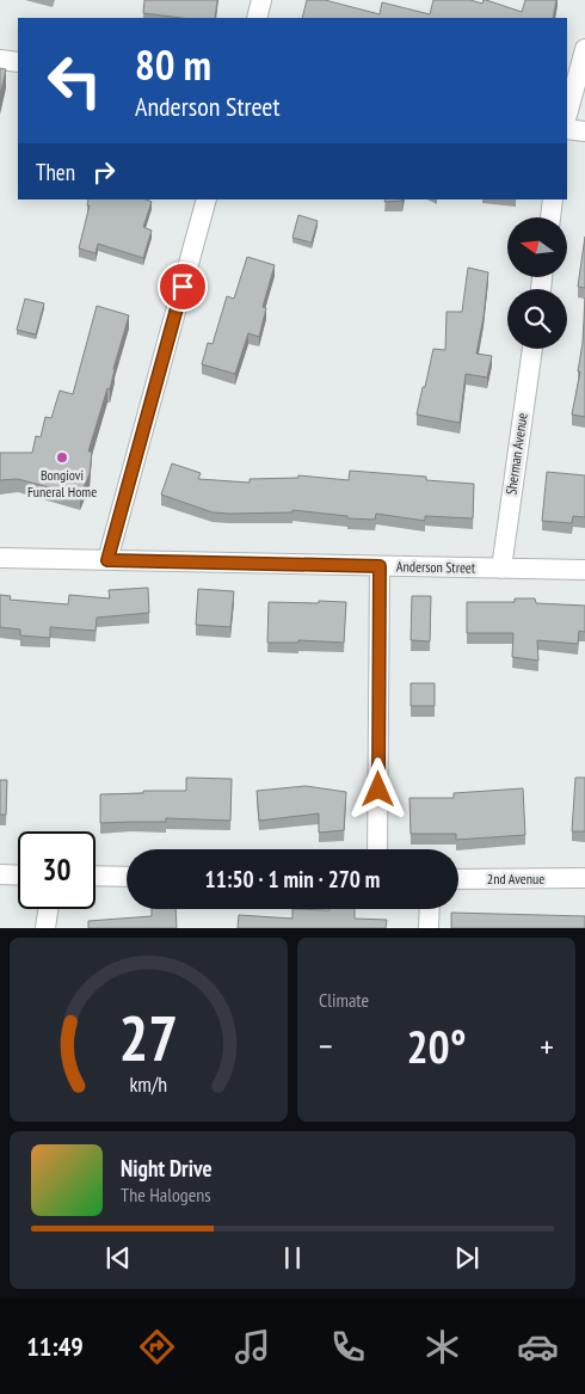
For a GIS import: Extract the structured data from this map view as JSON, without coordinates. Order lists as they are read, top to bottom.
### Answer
{
  "streets": {
    "street": ["Sherman Avenue", "Anderson Street", "2nd Avenue"]
  },
  "crossings": [
    ["Sherman Avenue", "Anderson Street"]
  ],
  "places": ["Bongiovi Funeral Home"],
  "north": "left",
  "page": {
    "turn": ["80 m", "Anderson Street"],
    "then": "Then",
    "limit": "30",
    "trip": "11:50 · 1 min · 270 m",
    "tile": "Climate",
    "heat": ["−", "20°", "+"],
    "song": ["Night Drive", "The Halogens"],
    "tabs": "11:49",
    "gauge": ["27", "km/h"]
  }
}
